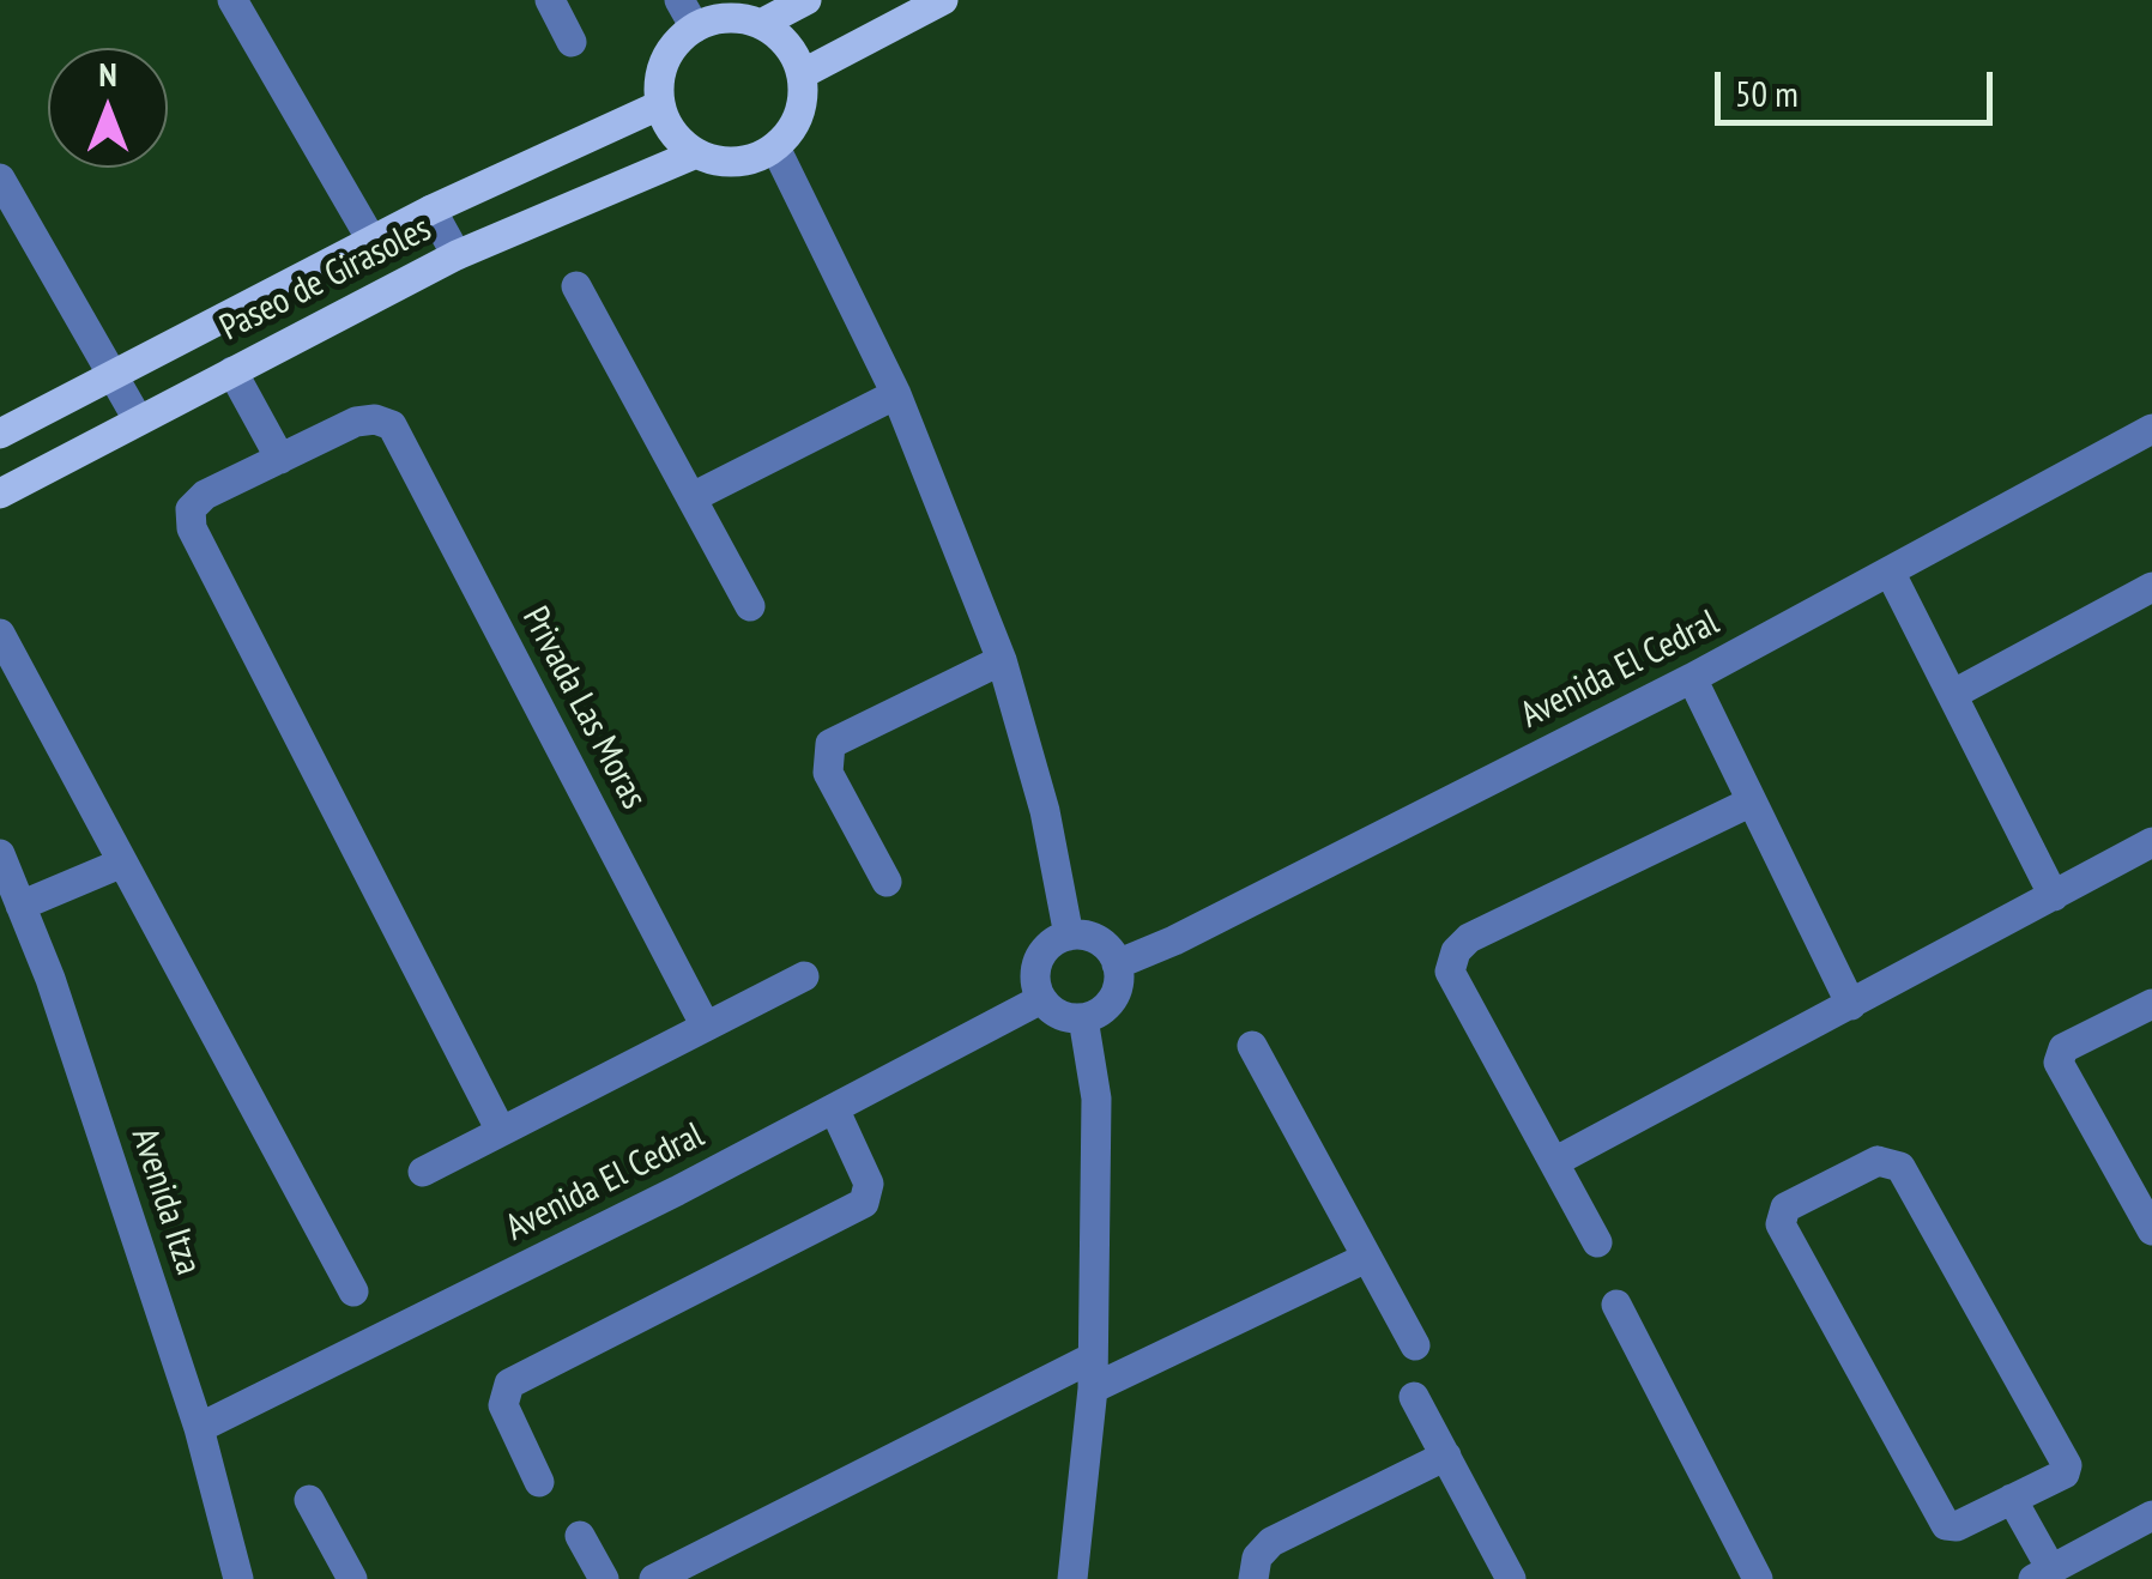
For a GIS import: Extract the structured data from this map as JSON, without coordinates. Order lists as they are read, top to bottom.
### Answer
{
  "streets": {
    "main road": ["Paseo de Girasoles"],
    "street": ["Avenida El Cedral", "Privada Las Moras", "Avenida Itza"]
  },
  "crossings": [
    ["Avenida El Cedral", "Avenida Itza"]
  ],
  "scale_bar": "50 m",
  "north": "top"
}
